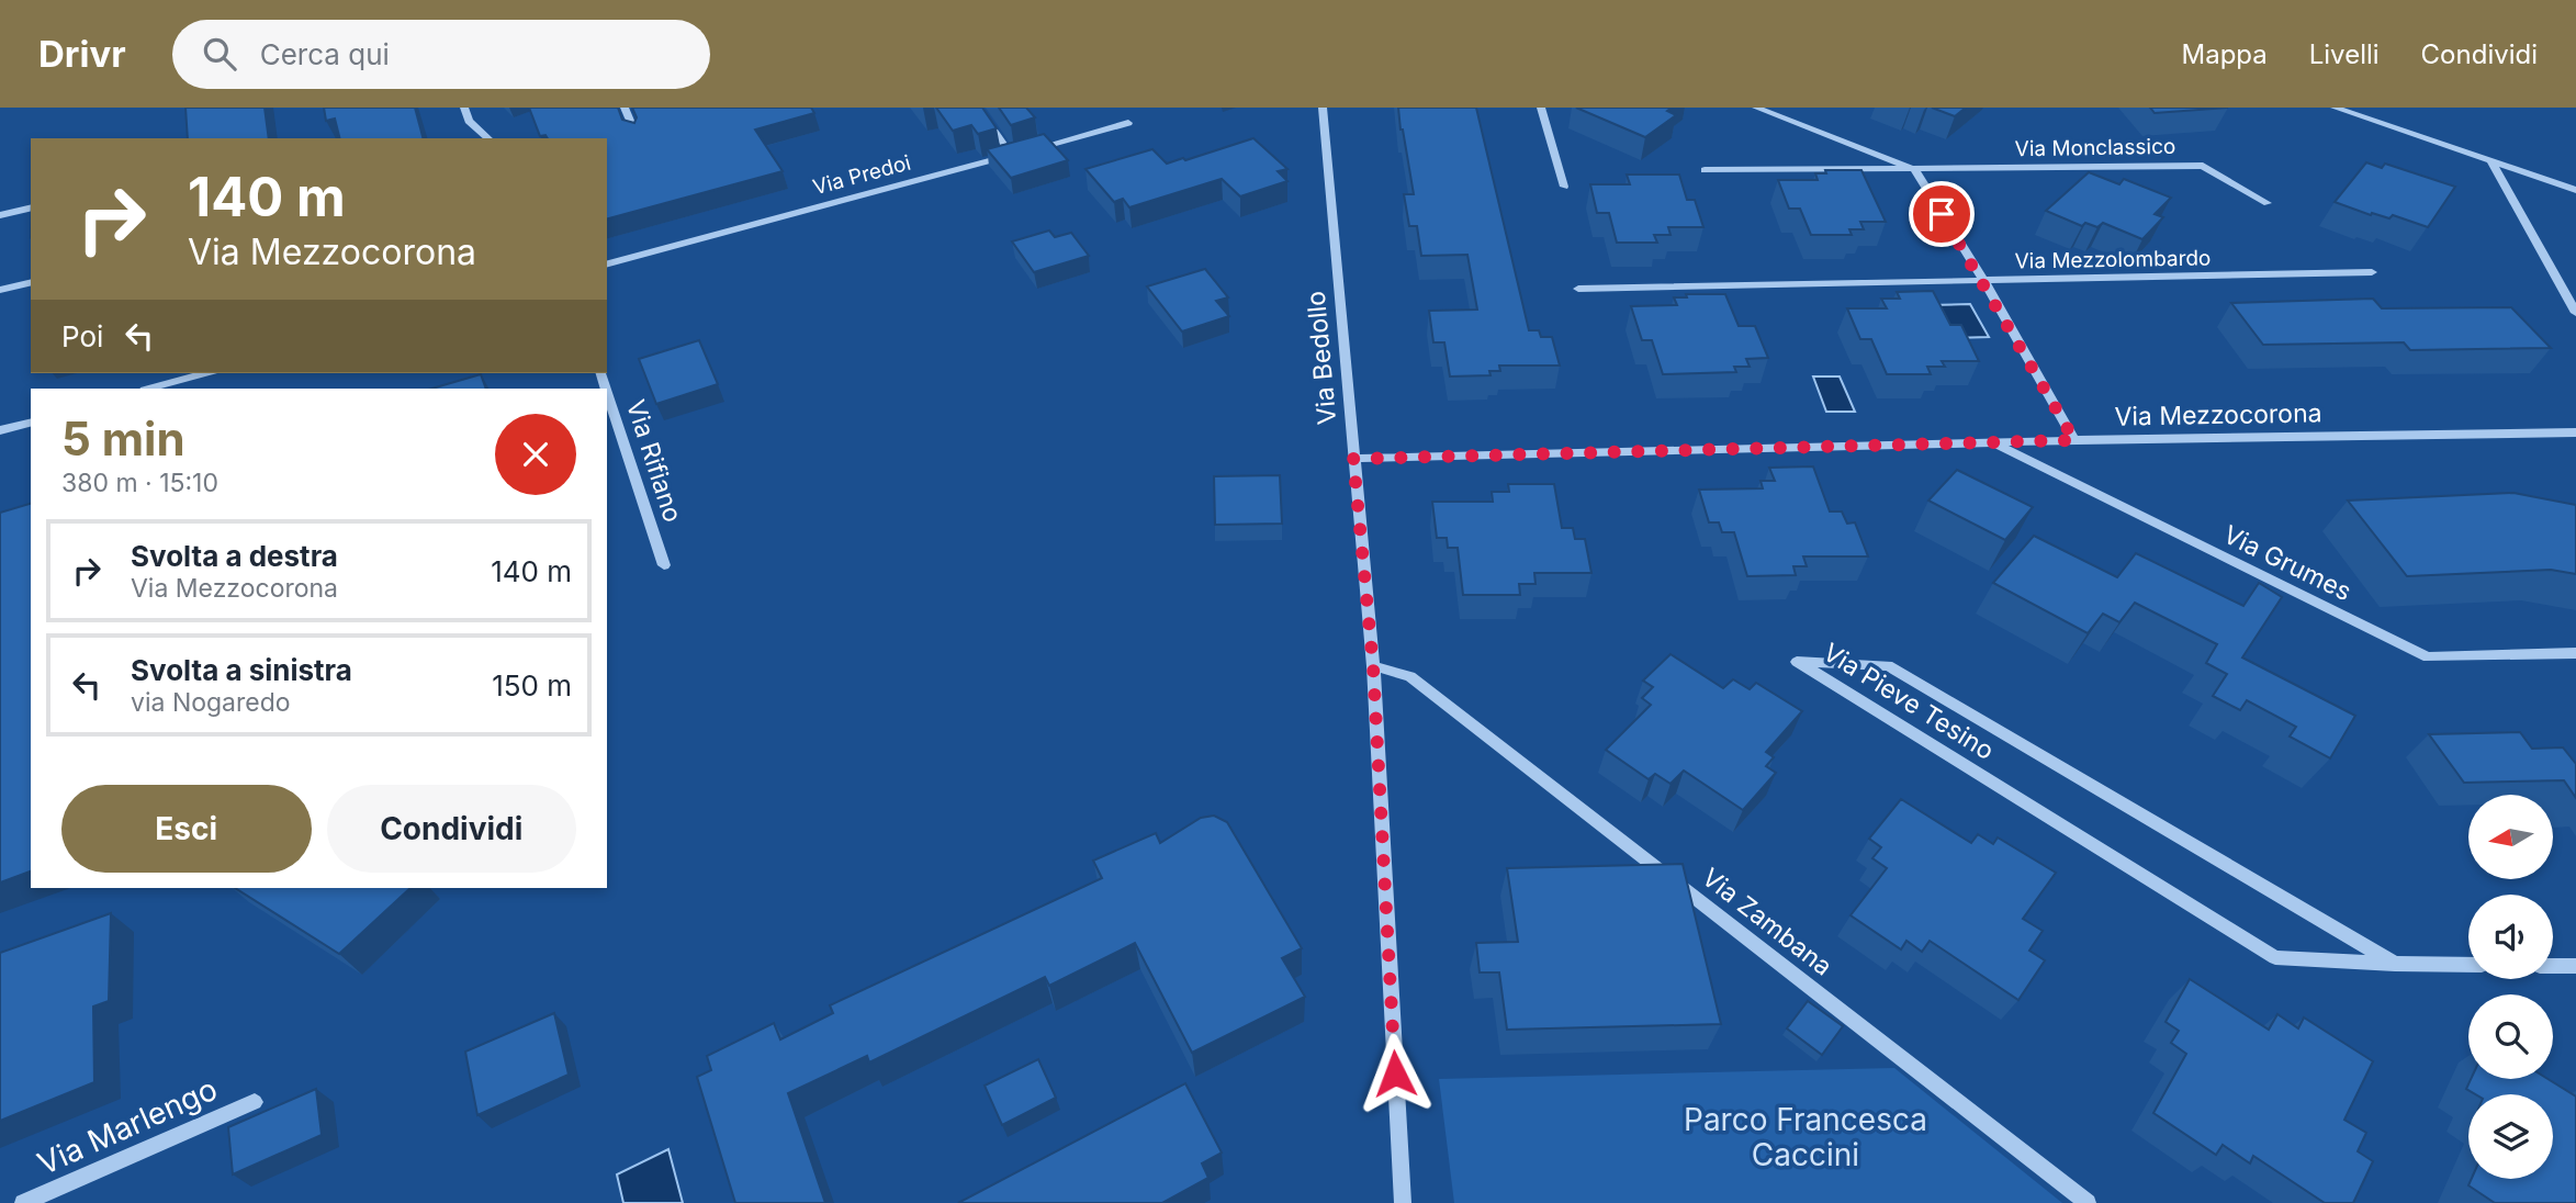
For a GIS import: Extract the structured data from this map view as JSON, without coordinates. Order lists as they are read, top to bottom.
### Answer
{
  "streets": {
    "street": [
      "Via Monclassico",
      "Via Predoi",
      "Via Mezzolombardo",
      "Via Bedollo",
      "Via Mezzocorona",
      "Via Rifiano",
      "Via Grumes",
      "Via Pieve Tesino",
      "Via Zambana",
      "Via Marlengo"
    ]
  },
  "crossings": [
    ["Via Bedollo", "Via Mezzocorona"],
    ["Via Bedollo", "Via Zambana"],
    ["Via Mezzocorona", "Via Grumes"]
  ],
  "parks": ["Parco Francesca Caccini"],
  "north": "left",
  "page": {
    "header": "Drivr",
    "search": "Cerca qui",
    "nav": ["Mappa", "Livelli", "Condividi"],
    "turn": ["140 m", "Via Mezzocorona"],
    "then": "Poi",
    "heading": ["5 min", "380 m · 15:10"],
    "list": [
      {
        "name": "Svolta a destra",
        "note": "Via Mezzocorona",
        "value": "140 m"
      },
      {
        "name": "Svolta a sinistra",
        "note": "via Nogaredo",
        "value": "150 m"
      }
    ],
    "buttons": ["Esci", "Condividi"]
  }
}
